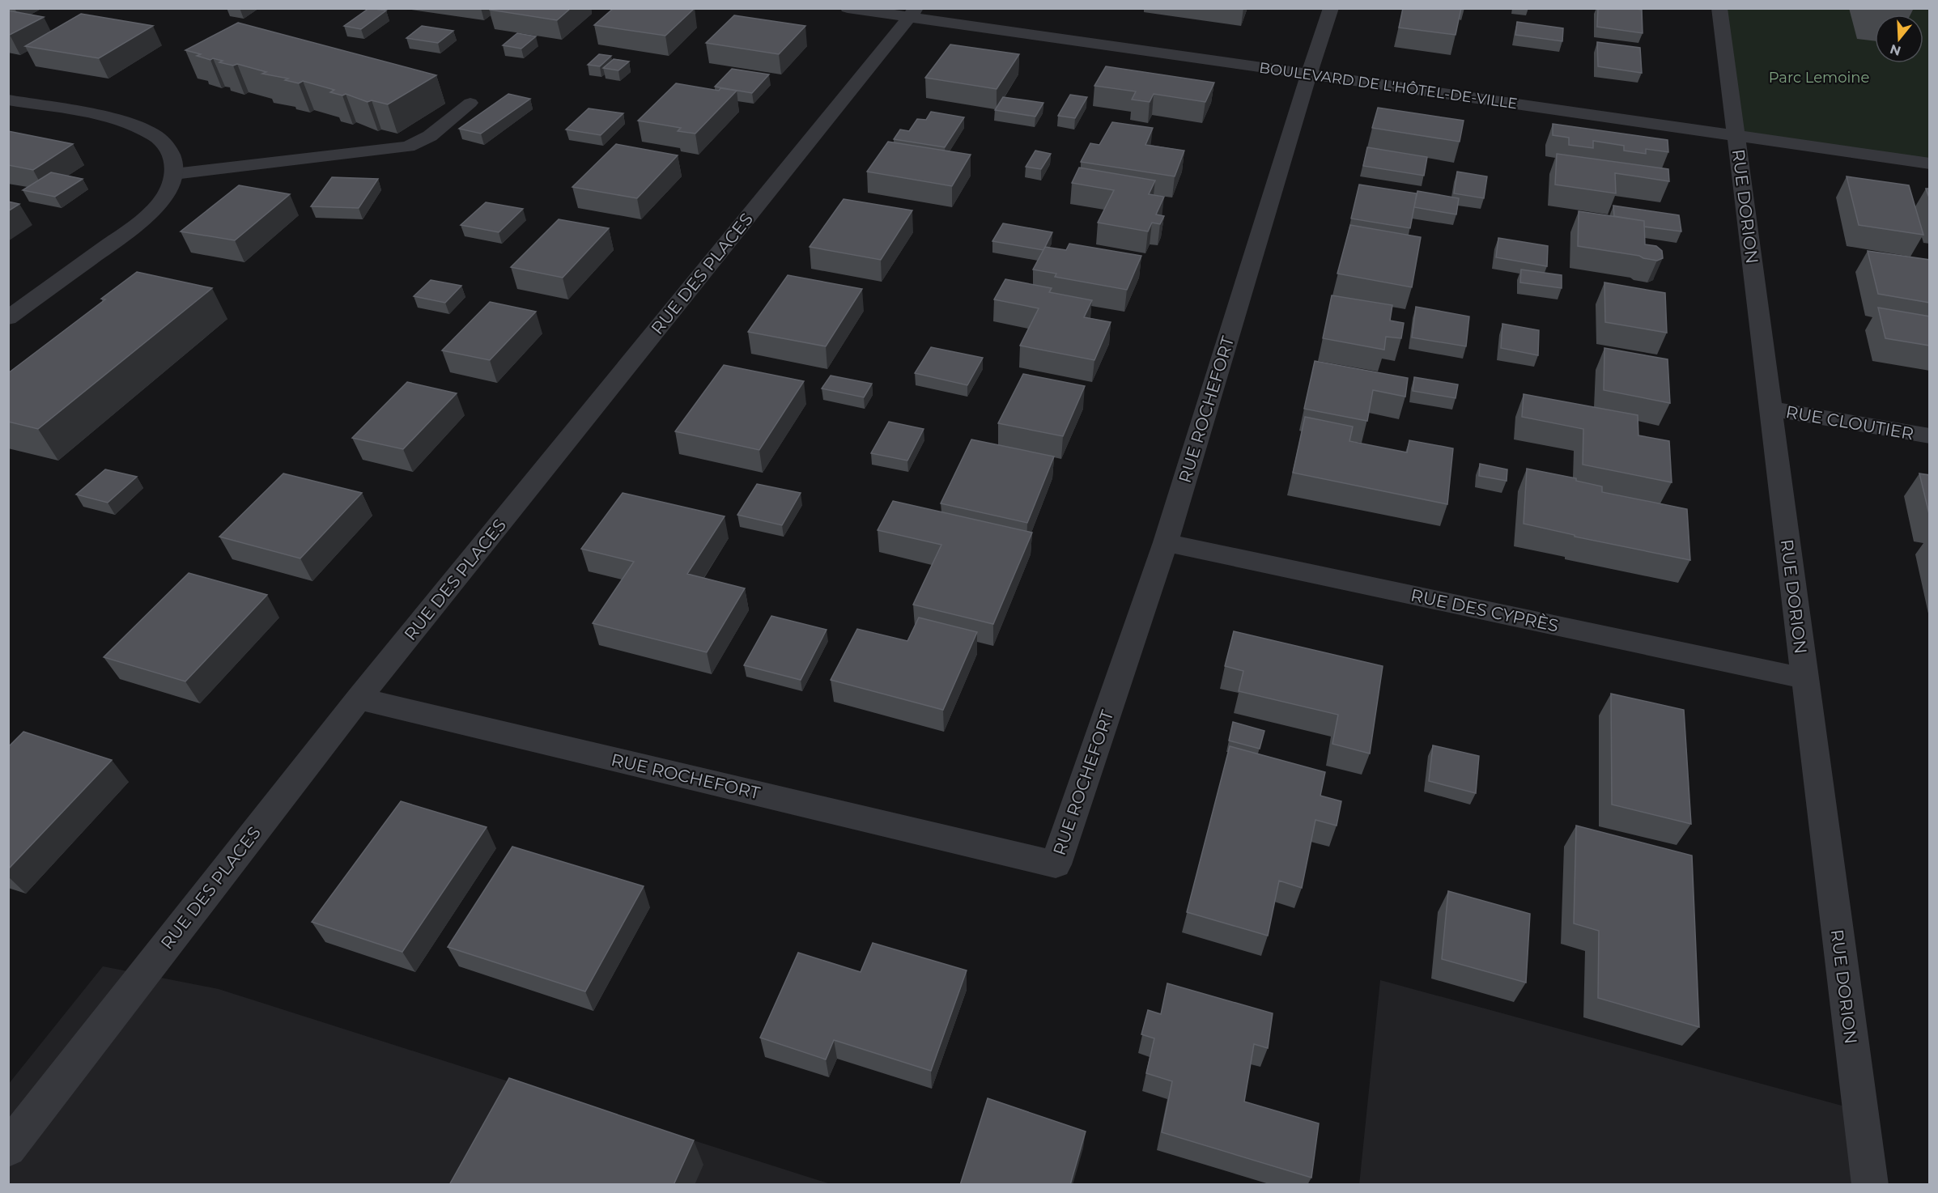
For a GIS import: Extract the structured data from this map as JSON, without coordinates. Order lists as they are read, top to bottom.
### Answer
{
  "streets": {
    "street": [
      "BOULEVARD DE L'HÔTEL-DE-VILLE",
      "RUE DORION",
      "RUE DES PLACES",
      "RUE ROCHEFORT",
      "RUE CLOUTIER",
      "RUE DES CYPRÈS"
    ]
  },
  "crossings": [
    ["BOULEVARD DE L'HÔTEL-DE-VILLE", "RUE DORION"],
    ["BOULEVARD DE L'HÔTEL-DE-VILLE", "RUE DES PLACES"],
    ["BOULEVARD DE L'HÔTEL-DE-VILLE", "RUE ROCHEFORT"],
    ["RUE DORION", "RUE CLOUTIER"],
    ["RUE DORION", "RUE DES CYPRÈS"],
    ["RUE DES PLACES", "RUE ROCHEFORT"],
    ["RUE ROCHEFORT", "RUE DES CYPRÈS"]
  ],
  "parks": ["Parc Lemoine"],
  "north": "bottom"
}
